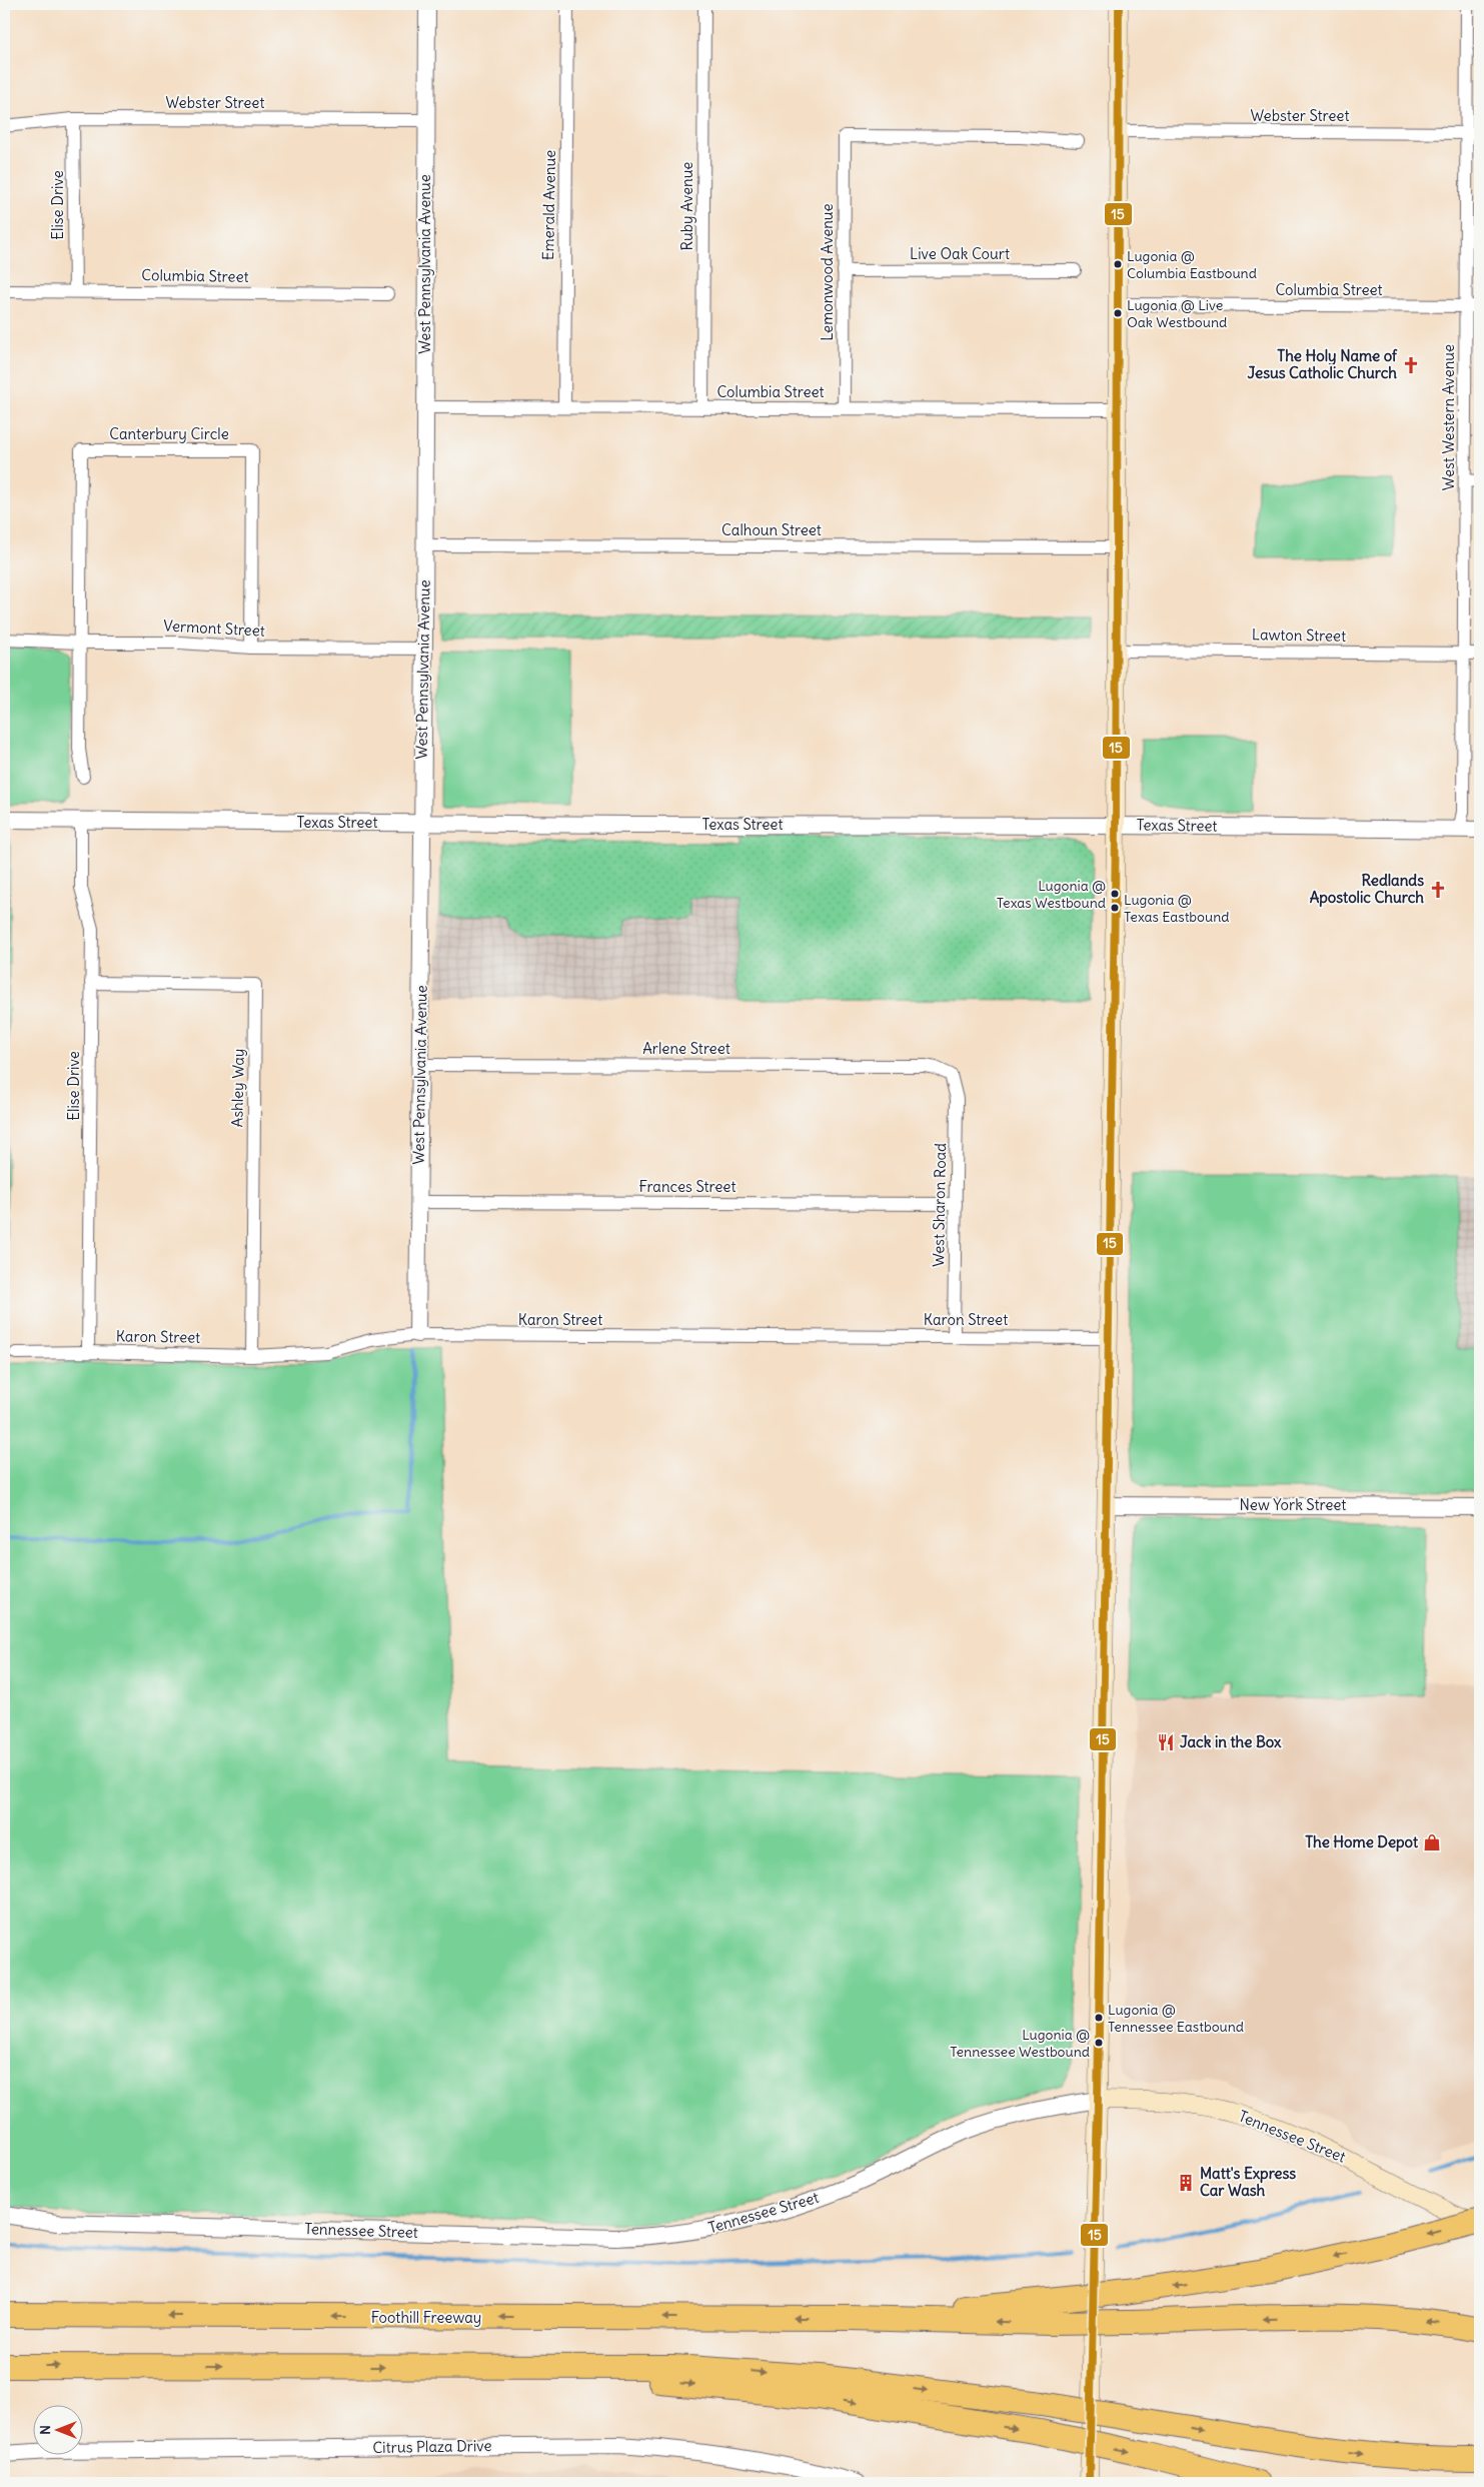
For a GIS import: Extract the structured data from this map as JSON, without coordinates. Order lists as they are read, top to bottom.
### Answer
{
  "streets": {
    "highway": ["Foothill Freeway"],
    "main road": ["Tennessee Street"],
    "street": [
      "Webster Street",
      "Elise Drive",
      "Emerald Avenue",
      "Ruby Avenue",
      "Live Oak Court",
      "West Pennsylvania Avenue",
      "Lemonwood Avenue",
      "Columbia Street",
      "West Western Avenue",
      "Canterbury Circle",
      "Calhoun Street",
      "Vermont Street",
      "Lawton Street",
      "Texas Street",
      "Arlene Street",
      "Ashley Way",
      "Frances Street",
      "West Sharon Road",
      "Karon Street",
      "New York Street",
      "Citrus Plaza Drive"
    ]
  },
  "crossings": [
    ["Webster Street", "Elise Drive"],
    ["Webster Street", "West Pennsylvania Avenue"],
    ["Webster Street", "West Western Avenue"],
    ["Elise Drive", "Columbia Street"],
    ["Elise Drive", "Texas Street"],
    ["Elise Drive", "Ashley Way"],
    ["Elise Drive", "Karon Street"],
    ["Emerald Avenue", "Columbia Street"],
    ["Ruby Avenue", "Columbia Street"],
    ["Live Oak Court", "Lemonwood Avenue"],
    ["West Pennsylvania Avenue", "Columbia Street"],
    ["West Pennsylvania Avenue", "Calhoun Street"],
    ["West Pennsylvania Avenue", "Vermont Street"],
    ["West Pennsylvania Avenue", "Texas Street"],
    ["West Pennsylvania Avenue", "Arlene Street"],
    ["West Pennsylvania Avenue", "Frances Street"],
    ["West Pennsylvania Avenue", "Karon Street"],
    ["Lemonwood Avenue", "Columbia Street"],
    ["Columbia Street", "West Western Avenue"],
    ["West Western Avenue", "Lawton Street"],
    ["West Western Avenue", "Texas Street"],
    ["Canterbury Circle", "Vermont Street"],
    ["Arlene Street", "West Sharon Road"],
    ["Ashley Way", "Karon Street"],
    ["Frances Street", "West Sharon Road"],
    ["West Sharon Road", "Karon Street"]
  ],
  "places": {
    "other": [
      "Lugonia @ Columbia Eastbound",
      "Lugonia @ Live Oak Westbound",
      "Lugonia @ Texas Westbound",
      "Lugonia @ Texas Eastbound",
      "Lugonia @ Tennessee Eastbound",
      "Lugonia @ Tennessee Westbound"
    ],
    "church": ["The Holy Name of Jesus Catholic Church", "Redlands Apostolic Church"],
    "restaurant": ["Jack in the Box"],
    "shop": ["The Home Depot"],
    "building": ["Matt's Express Car Wash"]
  },
  "lines": ["transit line 15"],
  "north": "left"
}
